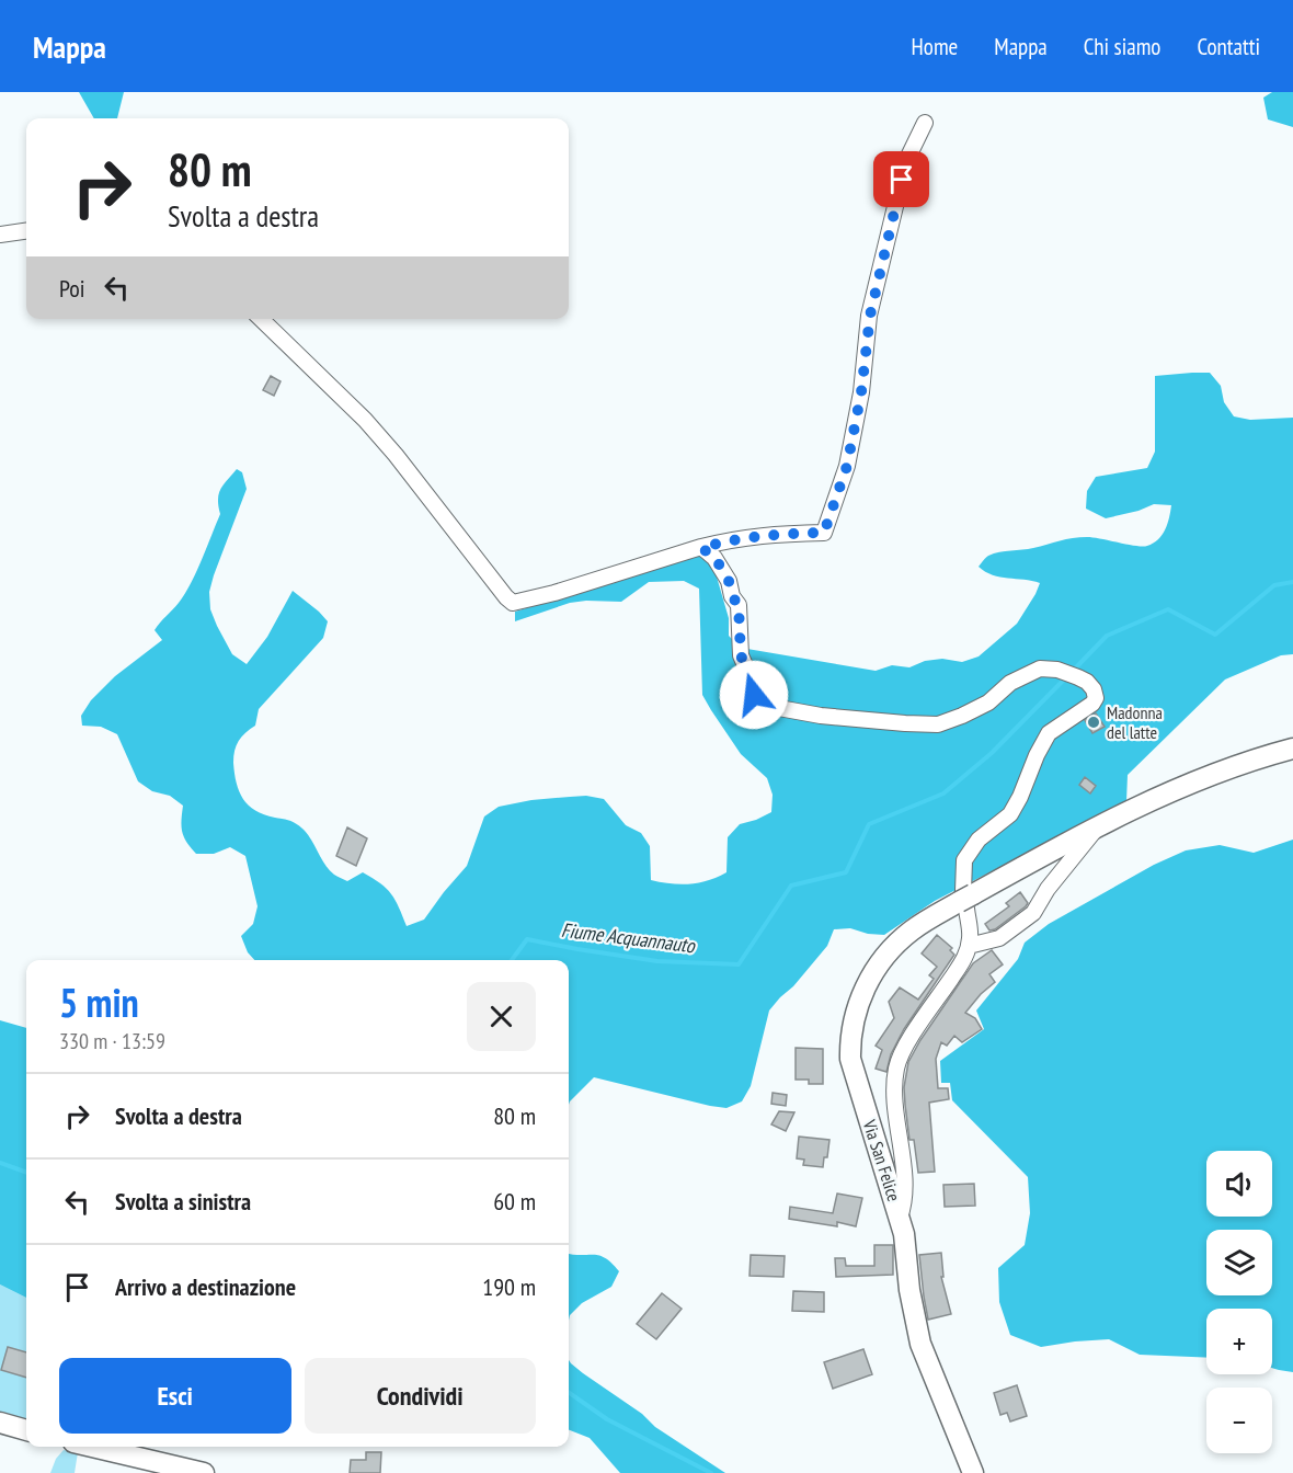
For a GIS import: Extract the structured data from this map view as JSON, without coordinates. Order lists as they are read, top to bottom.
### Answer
{
  "streets": {
    "street": ["Via San Felice"]
  },
  "water": ["Fiume Acquannauto"],
  "places": ["Madonna del latte"],
  "page": {
    "header": "Mappa",
    "nav": [
      "Home",
      "Mappa",
      "Chi siamo",
      "Contatti"
    ],
    "turn": ["80 m", "Svolta a destra"],
    "then": "Poi",
    "heading": ["5 min", "330 m · 13:59"],
    "list": [
      {
        "name": "Svolta a destra",
        "value": "80 m"
      },
      {
        "name": "Svolta a sinistra",
        "value": "60 m"
      },
      {
        "name": "Arrivo a destinazione",
        "value": "190 m"
      }
    ],
    "map_buttons": ["+", "−"],
    "buttons": ["Esci", "Condividi"]
  }
}
